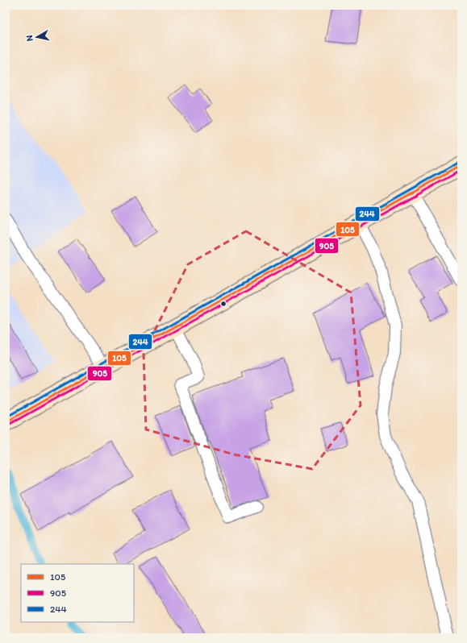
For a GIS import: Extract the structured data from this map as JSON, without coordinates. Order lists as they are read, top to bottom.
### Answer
{
  "lines": ["transit line 244", "transit line 105", "transit line 905"],
  "legend": ["105", "905", "244"],
  "north": "left"
}
